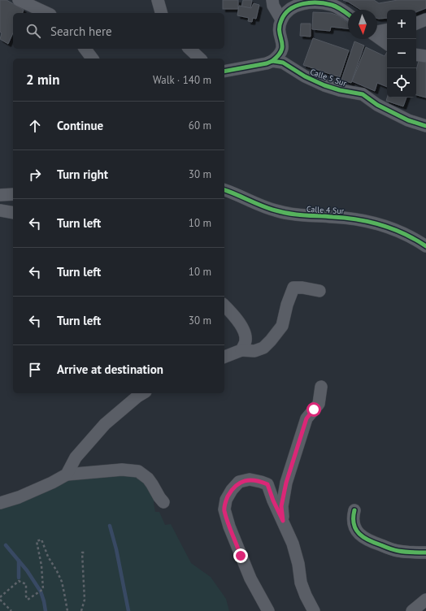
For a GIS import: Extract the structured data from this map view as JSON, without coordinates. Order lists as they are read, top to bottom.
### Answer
{
  "streets": {
    "street": ["Calle 5 Sur", "Calle 4 Sur"]
  },
  "north": "bottom",
  "page": {
    "map_buttons": ["+", "−"],
    "search": "Search here",
    "heading": ["2 min", "Walk · 140 m"],
    "list": [
      ["Continue", "60 m"],
      ["Turn right", "30 m"],
      ["Turn left", "10 m"],
      ["Turn left", "10 m"],
      ["Turn left", "30 m"],
      "Arrive at destination"
    ]
  }
}
